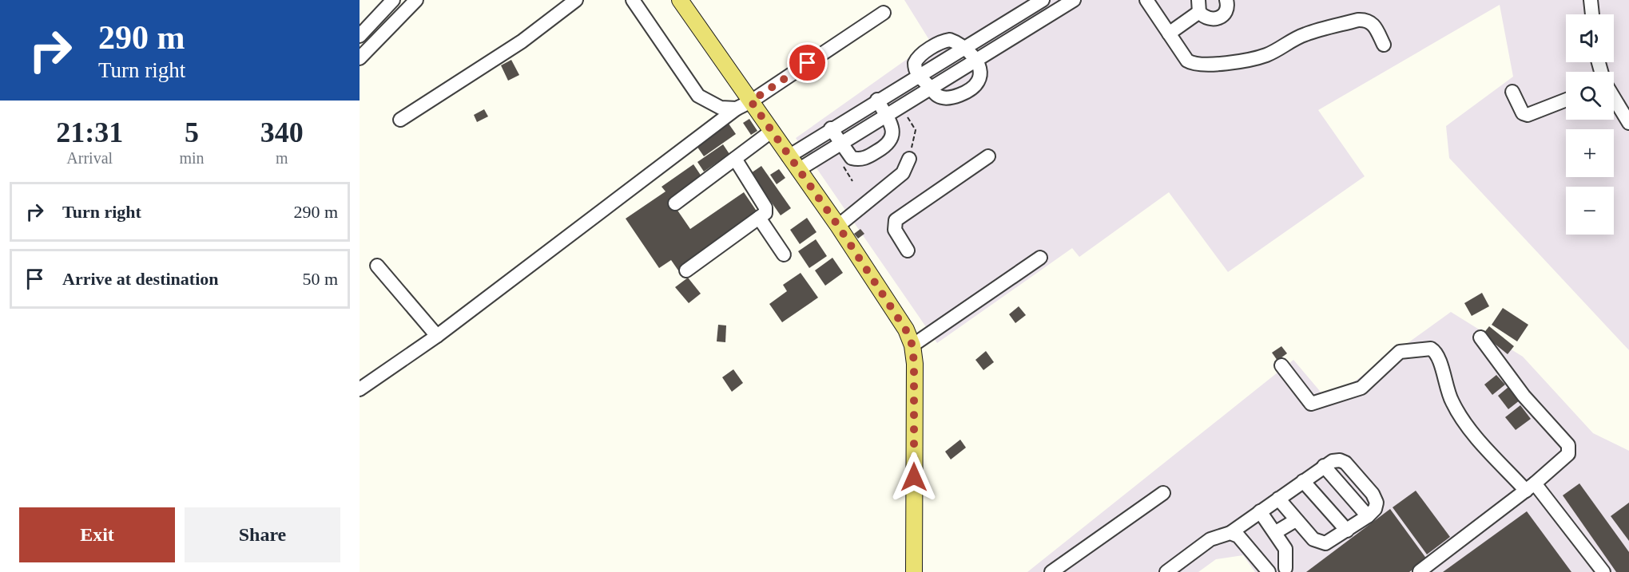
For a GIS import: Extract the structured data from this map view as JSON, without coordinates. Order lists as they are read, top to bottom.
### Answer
{
  "page": {
    "turn": ["290 m", "Turn right"],
    "map_buttons": ["+", "−"],
    "eta": [
      "21:31",
      "Arrival",
      "5",
      "min",
      "340",
      "m"
    ],
    "list": [
      {
        "name": "Turn right",
        "value": "290 m"
      },
      {
        "name": "Arrive at destination",
        "value": "50 m"
      }
    ],
    "buttons": ["Exit", "Share"]
  }
}
